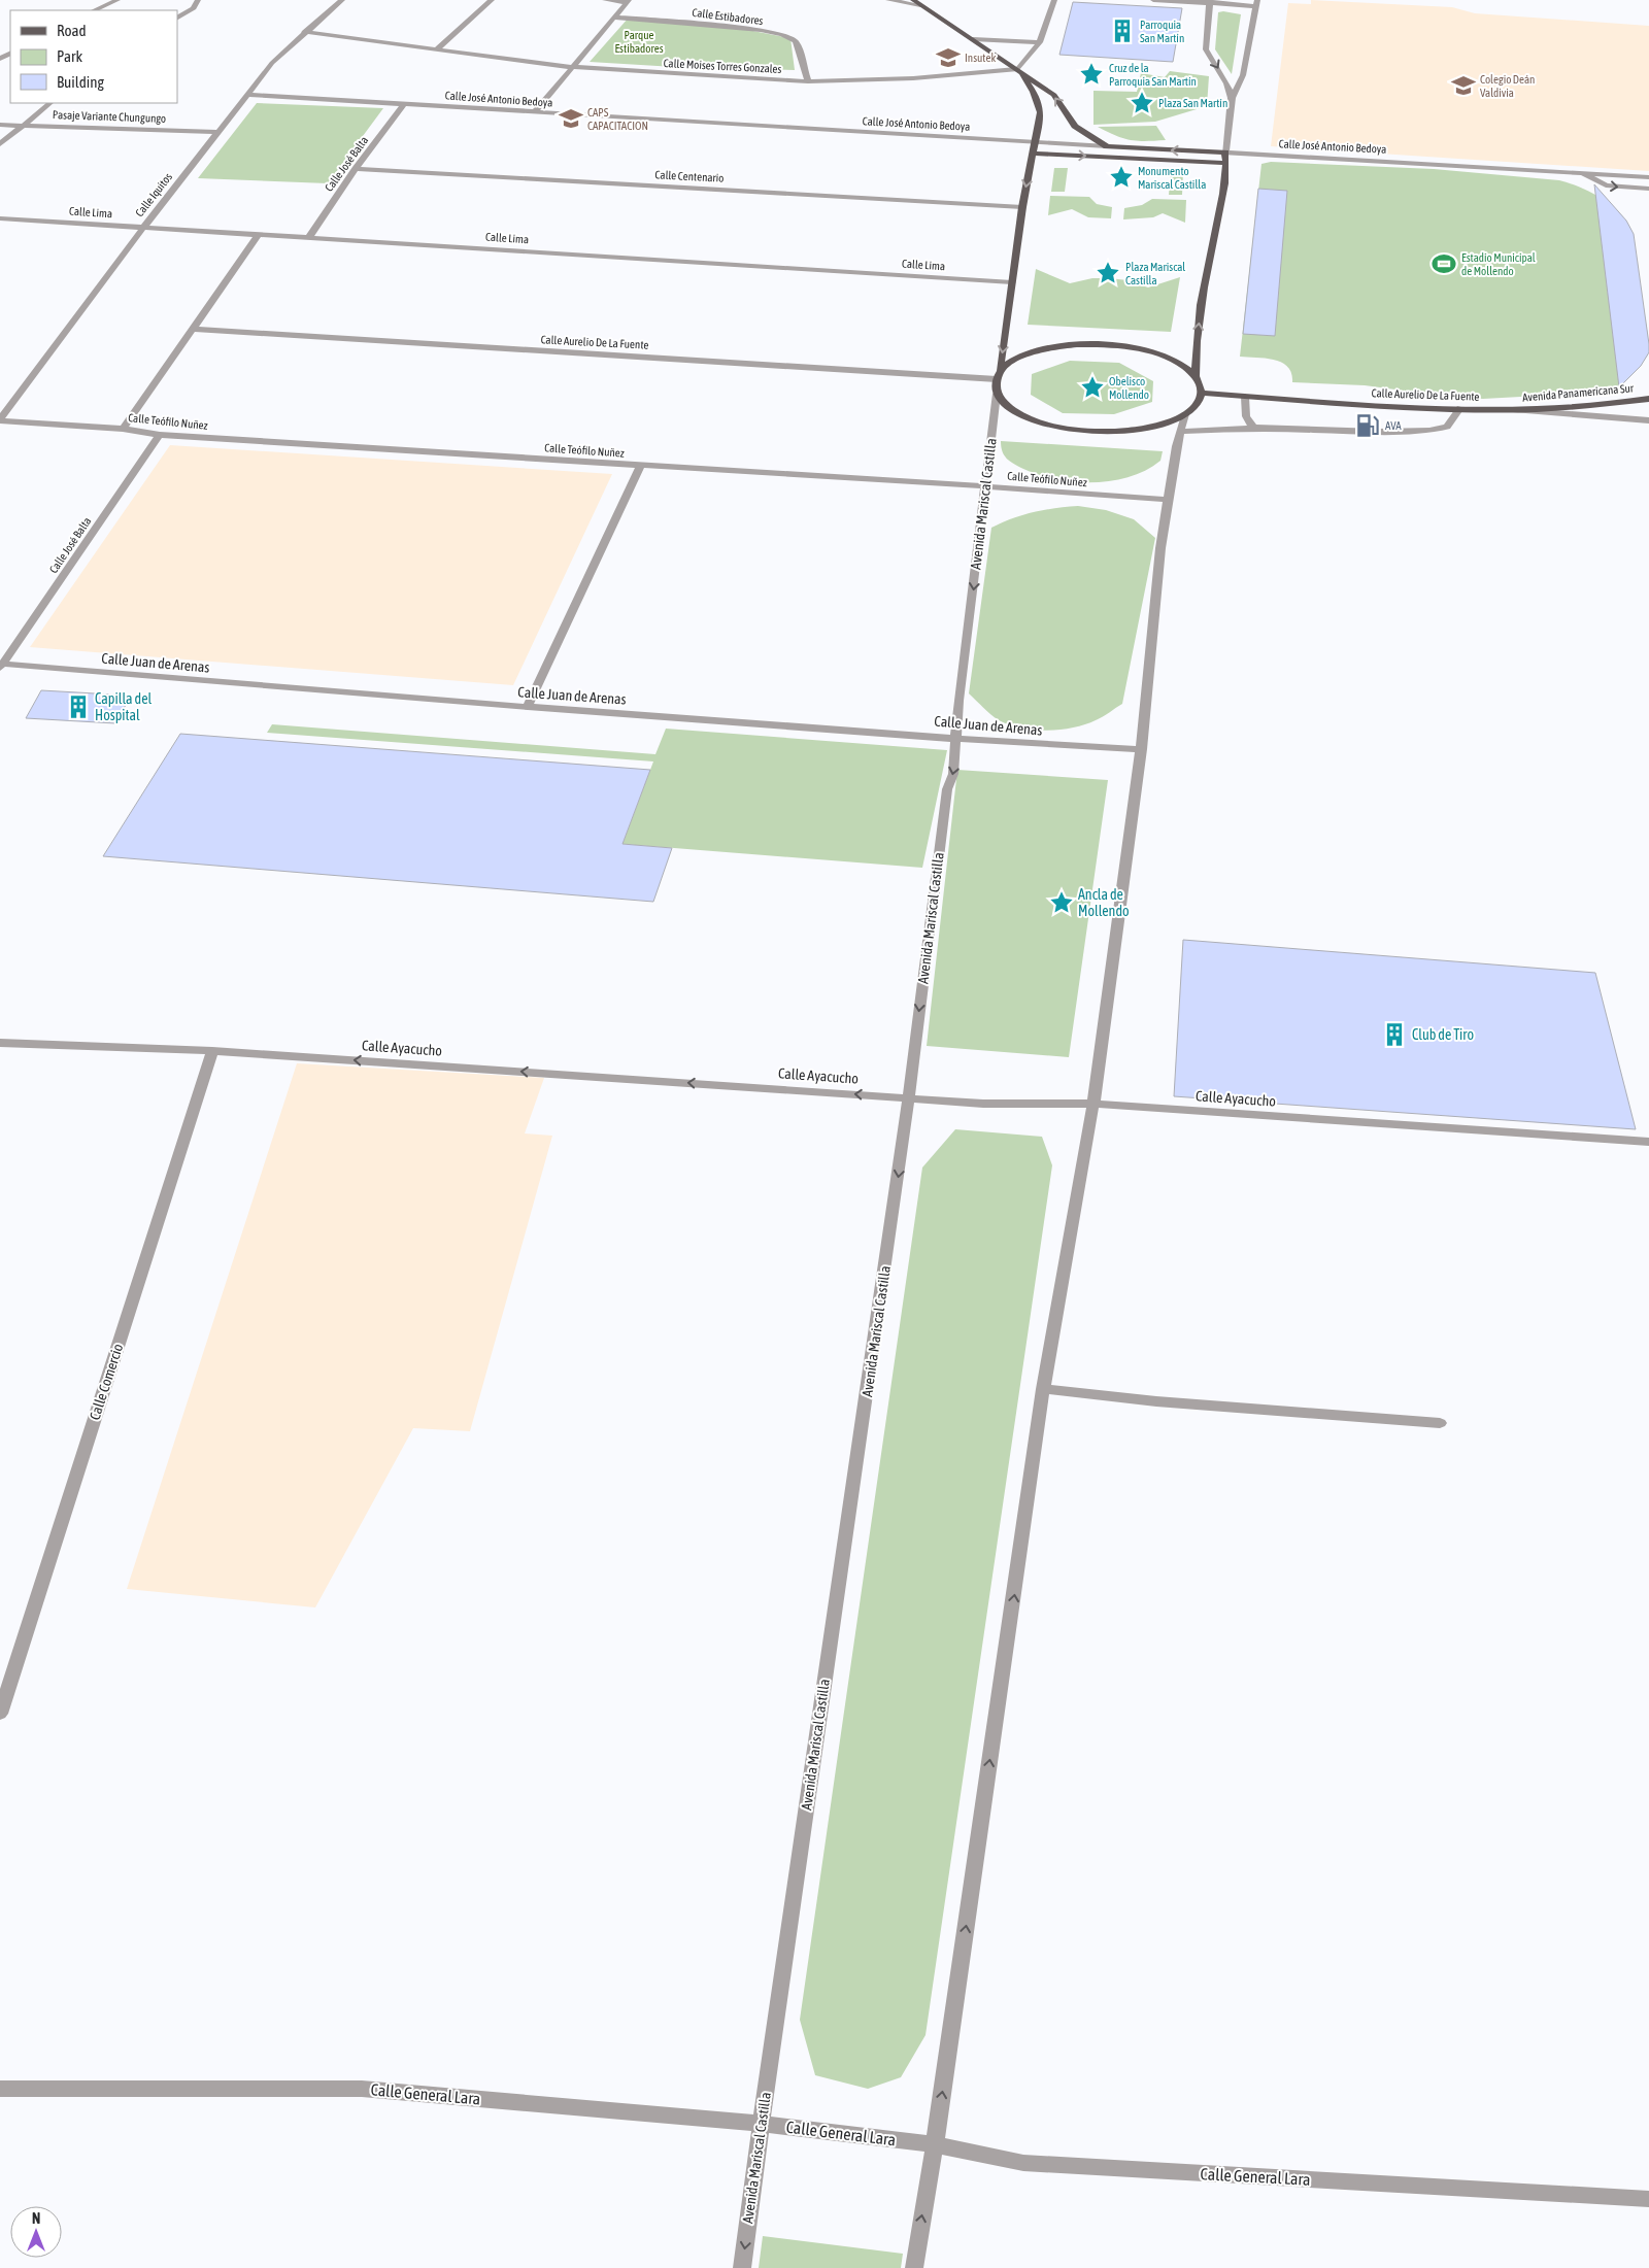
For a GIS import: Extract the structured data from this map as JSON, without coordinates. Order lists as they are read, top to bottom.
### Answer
{
  "streets": {
    "main road": ["Calle José Antonio Bedoya", "Calle Aurelio De La Fuente", "Avenida Panamericana Sur"],
    "street": [
      "Calle Estibadores",
      "Calle Moises Torres Gonzales",
      "Pasaje Variante Chungungo",
      "Calle José Balta",
      "Calle Centenario",
      "Calle Iquitos",
      "Calle Lima",
      "Calle Teófilo Nuñez",
      "Avenida Mariscal Castilla",
      "Calle Juan de Arenas",
      "Calle Ayacucho",
      "Calle Comercio",
      "Calle General Lara"
    ]
  },
  "crossings": [
    ["Calle Estibadores", "Calle Moises Torres Gonzales"],
    ["Calle Moises Torres Gonzales", "Calle Iquitos"],
    ["Calle José Antonio Bedoya", "Calle José Balta"],
    ["Calle José Antonio Bedoya", "Calle Iquitos"],
    ["Pasaje Variante Chungungo", "Calle Iquitos"],
    ["Calle José Balta", "Calle Centenario"],
    ["Calle José Balta", "Calle Lima"],
    ["Calle José Balta", "Calle Teófilo Nuñez"],
    ["Calle José Balta", "Calle Juan de Arenas"],
    ["Calle Iquitos", "Calle Lima"],
    ["Calle Iquitos", "Calle Teófilo Nuñez"],
    ["Calle Aurelio De La Fuente", "Avenida Panamericana Sur"],
    ["Calle Teófilo Nuñez", "Avenida Mariscal Castilla"],
    ["Avenida Mariscal Castilla", "Calle Juan de Arenas"],
    ["Avenida Mariscal Castilla", "Calle Ayacucho"],
    ["Avenida Mariscal Castilla", "Calle General Lara"],
    ["Calle Ayacucho", "Calle Comercio"]
  ],
  "one_way": ["Avenida Mariscal Castilla", "Calle Ayacucho"],
  "parks": ["Parque Estibadores"],
  "places": {
    "building": ["Parroquia San Martín", "Capilla del Hospital", "Club de Tiro"],
    "school or university": ["Insutek", "Colegio Deán Valdivia", "CAPS CAPACITACION"],
    "place": [
      "Cruz de la Parroquia San Martín",
      "Plaza San Martín",
      "Monumento Mariscal Castilla",
      "Plaza Mariscal Castilla",
      "Obelisco Mollendo",
      "Ancla de Mollendo"
    ],
    "sports": ["Estadio Municipal de Mollendo"],
    "fuel station": ["AVA"]
  },
  "legend": ["Road", "Park", "Building"],
  "north": "top"
}
